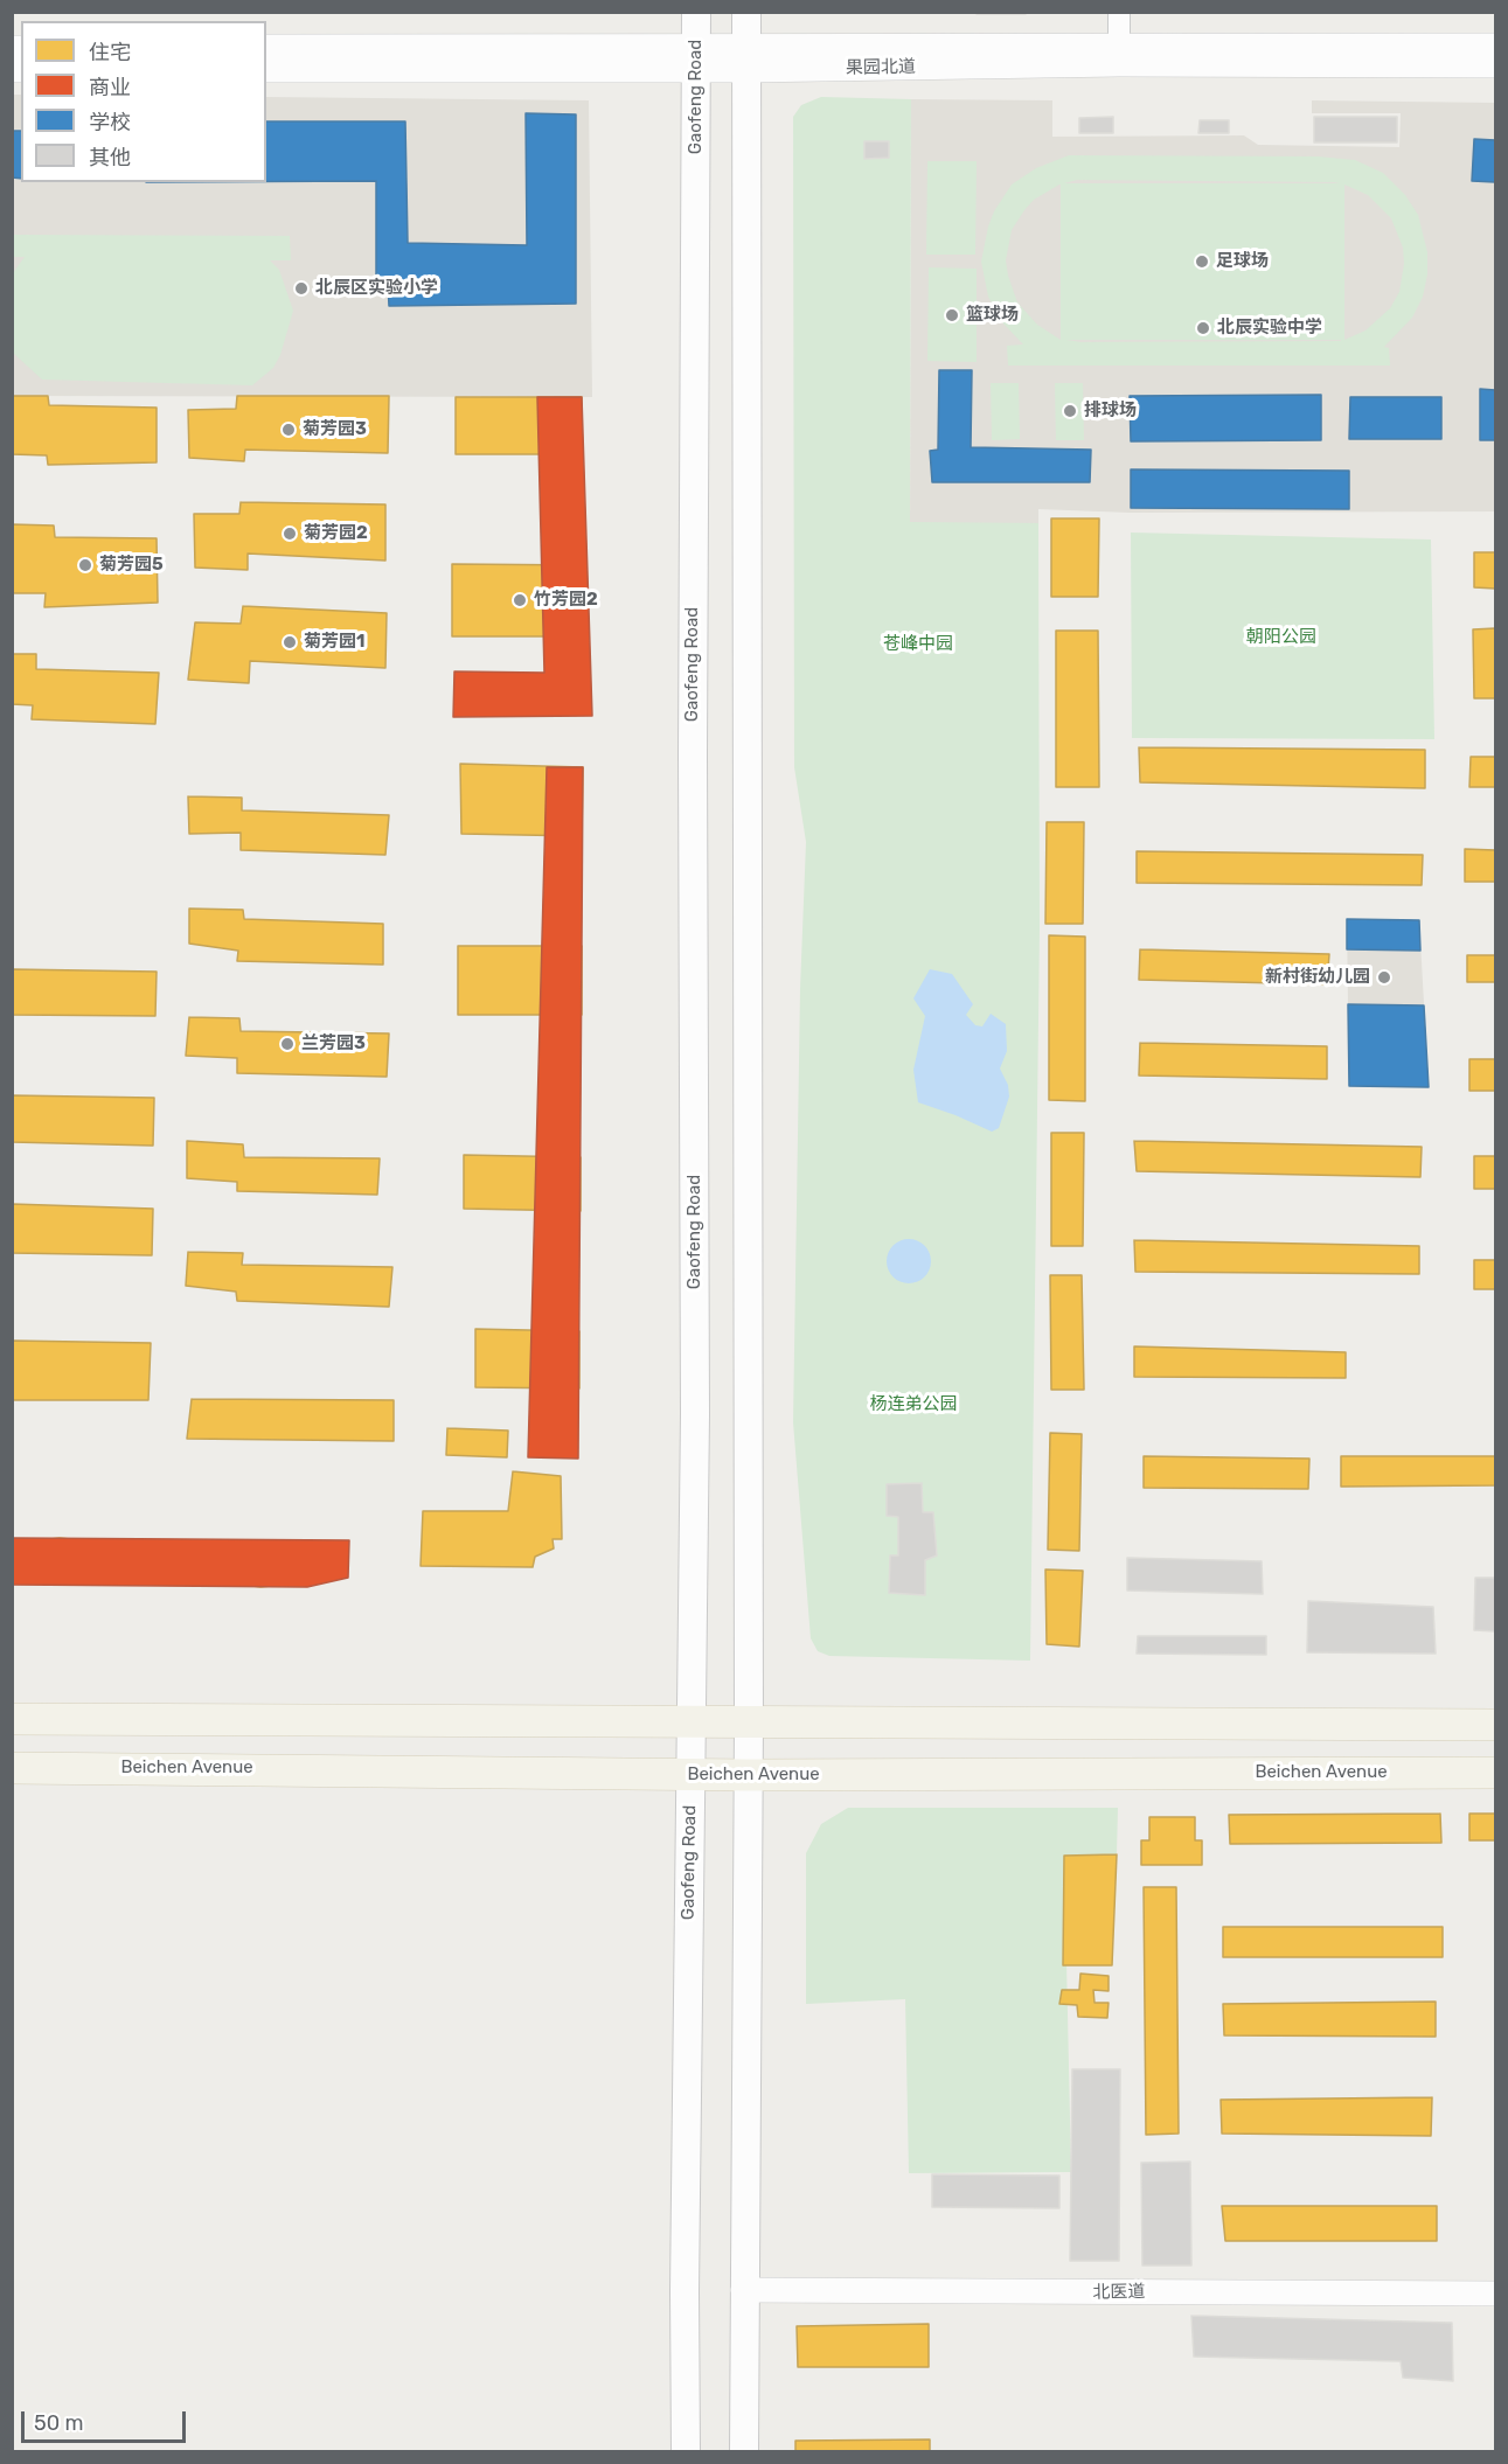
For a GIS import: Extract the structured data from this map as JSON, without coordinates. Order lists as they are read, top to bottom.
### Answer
{
  "streets": {
    "main road": ["Gaofeng Road", "Beichen Avenue"],
    "street": ["果园北道", "北医道"]
  },
  "crossings": [
    ["果园北道", "Gaofeng Road"],
    ["Gaofeng Road", "Beichen Avenue"]
  ],
  "parks": ["朝阳公园", "苍峰中园", "杨连弟公园"],
  "places": [
    "足球场",
    "北辰区实验小学",
    "篮球场",
    "北辰实验中学",
    "排球场",
    "菊芳园3",
    "菊芳园2",
    "菊芳园5",
    "竹芳园2",
    "菊芳园1",
    "新村街幼儿园",
    "兰芳园3"
  ],
  "legend": [
    "住宅",
    "商业",
    "学校",
    "其他"
  ],
  "scale_bar": "50 m"
}
